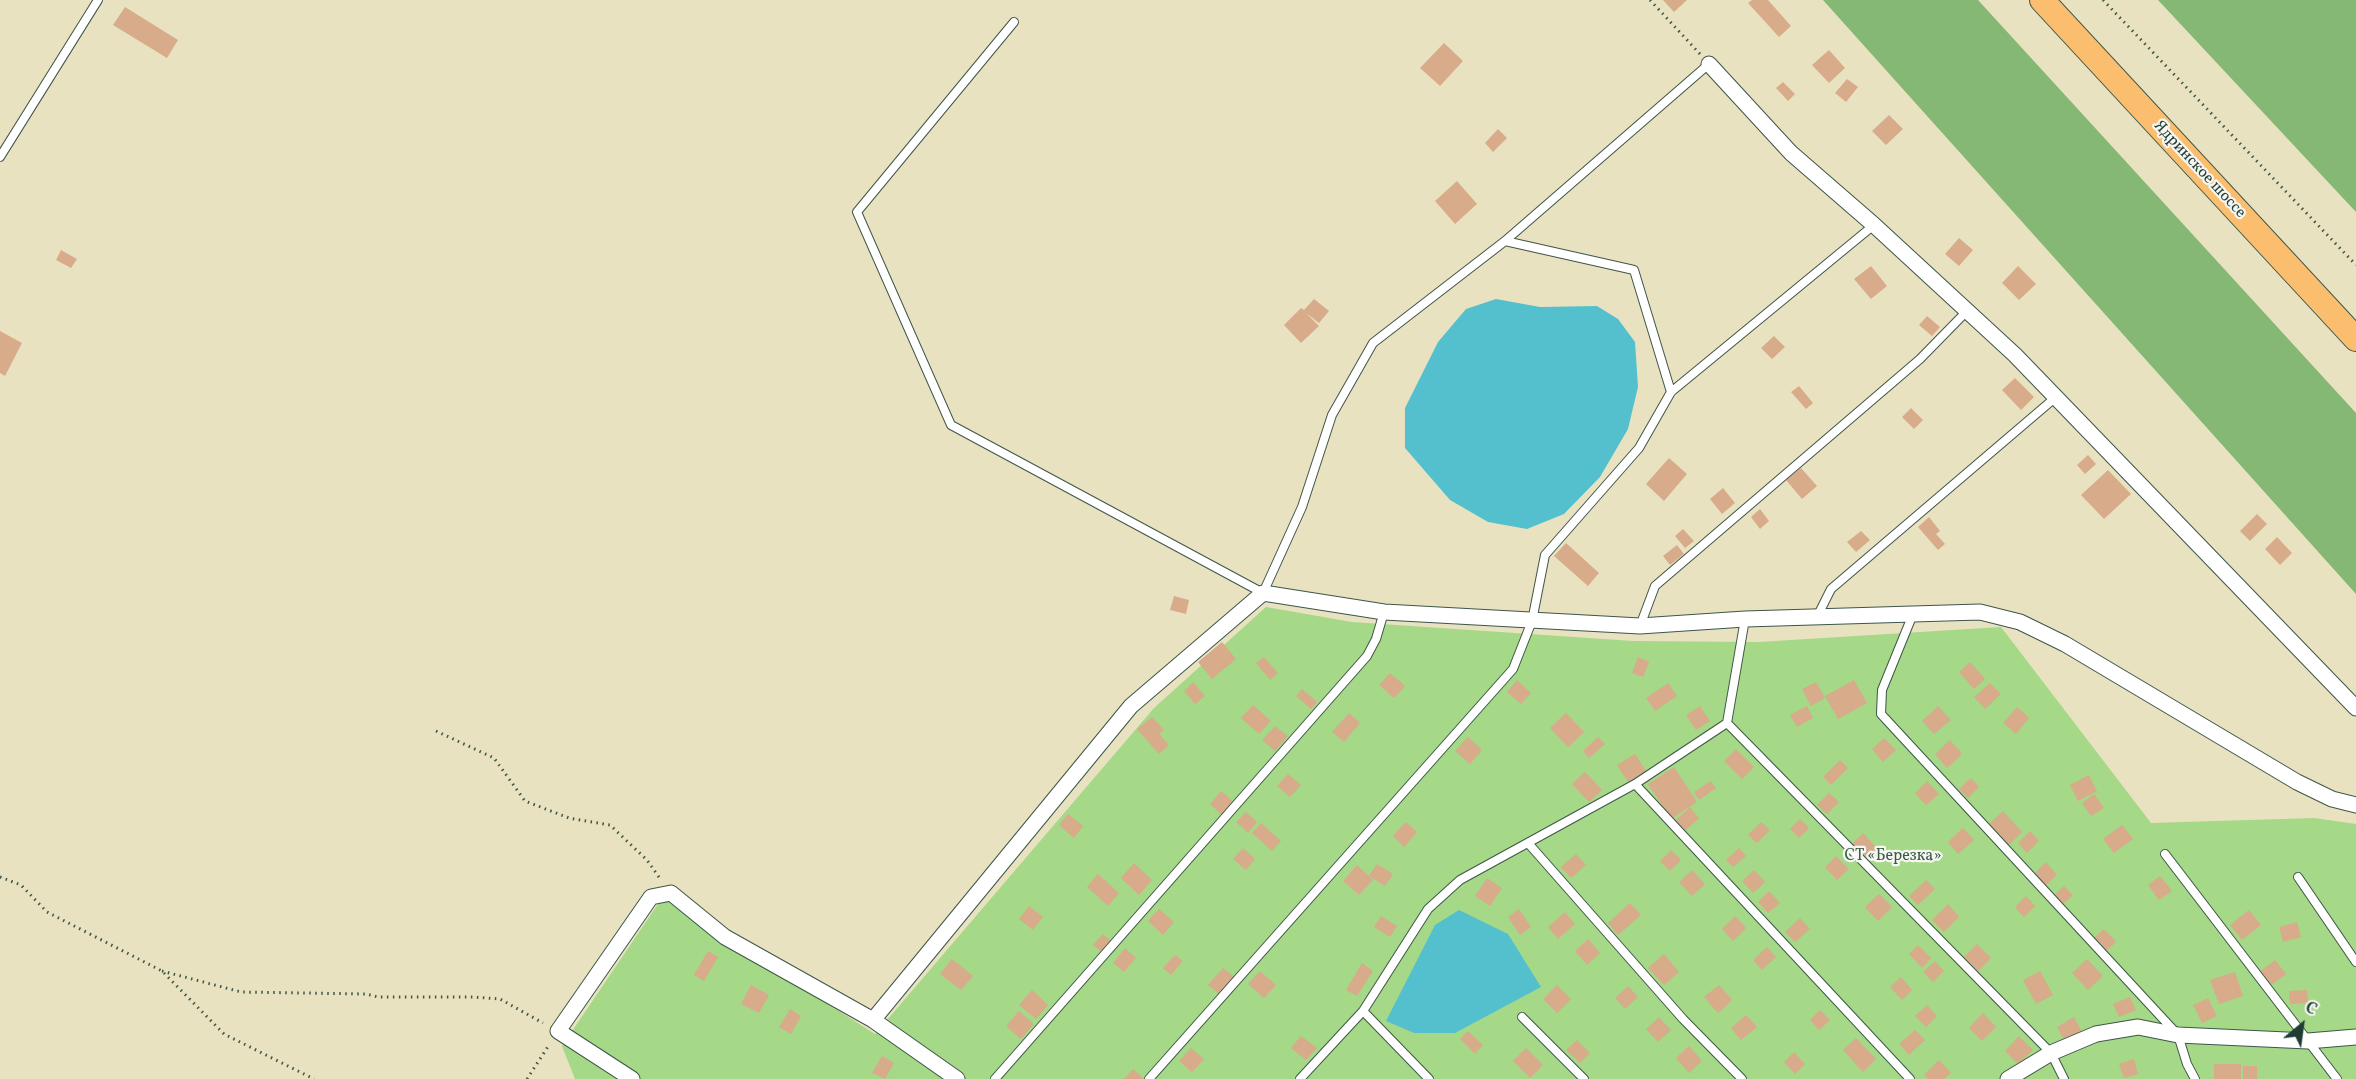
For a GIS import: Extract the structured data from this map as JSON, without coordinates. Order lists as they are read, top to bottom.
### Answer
{
  "streets": {
    "main road": ["Ядринское шоссе"]
  },
  "parks": ["СТ «Березка»"],
  "north": "top right"
}
